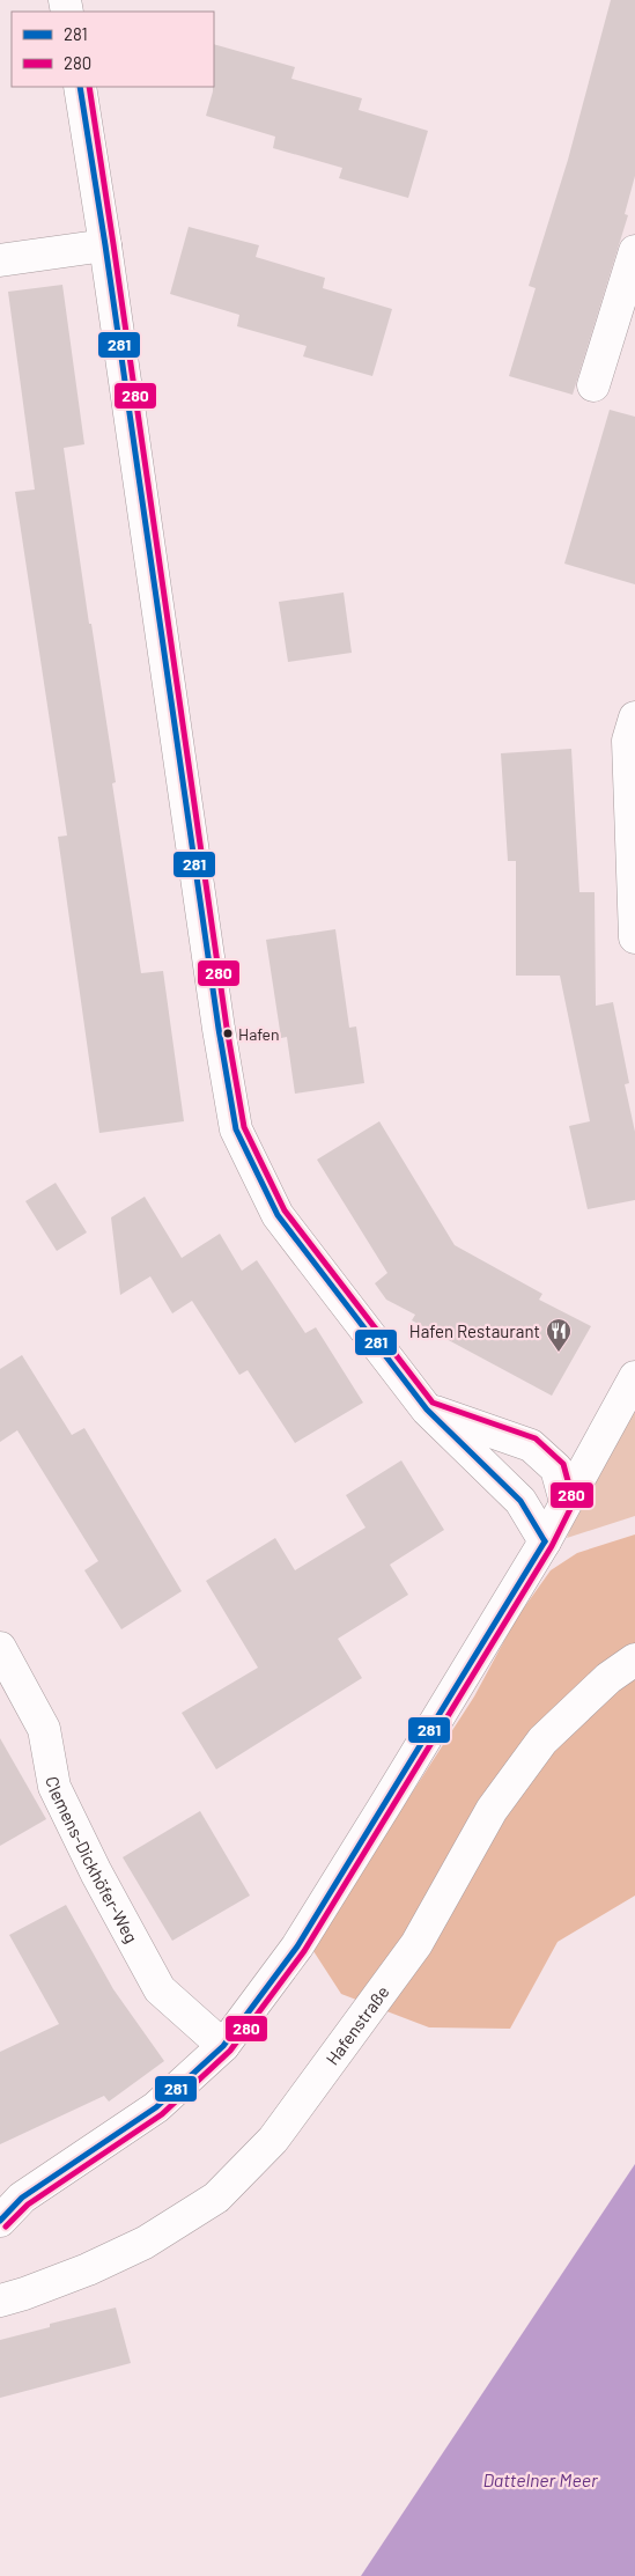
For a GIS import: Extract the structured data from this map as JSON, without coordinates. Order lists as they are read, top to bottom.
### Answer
{
  "streets": {
    "street": ["Clemens-Dickhöfer-Weg", "Hafenstraße"]
  },
  "water": ["Dattelner Meer"],
  "places": {
    "other": ["Hafen"],
    "restaurant": ["Hafen Restaurant"]
  },
  "lines": ["transit line 281", "transit line 280"],
  "legend": ["281", "280"]
}
